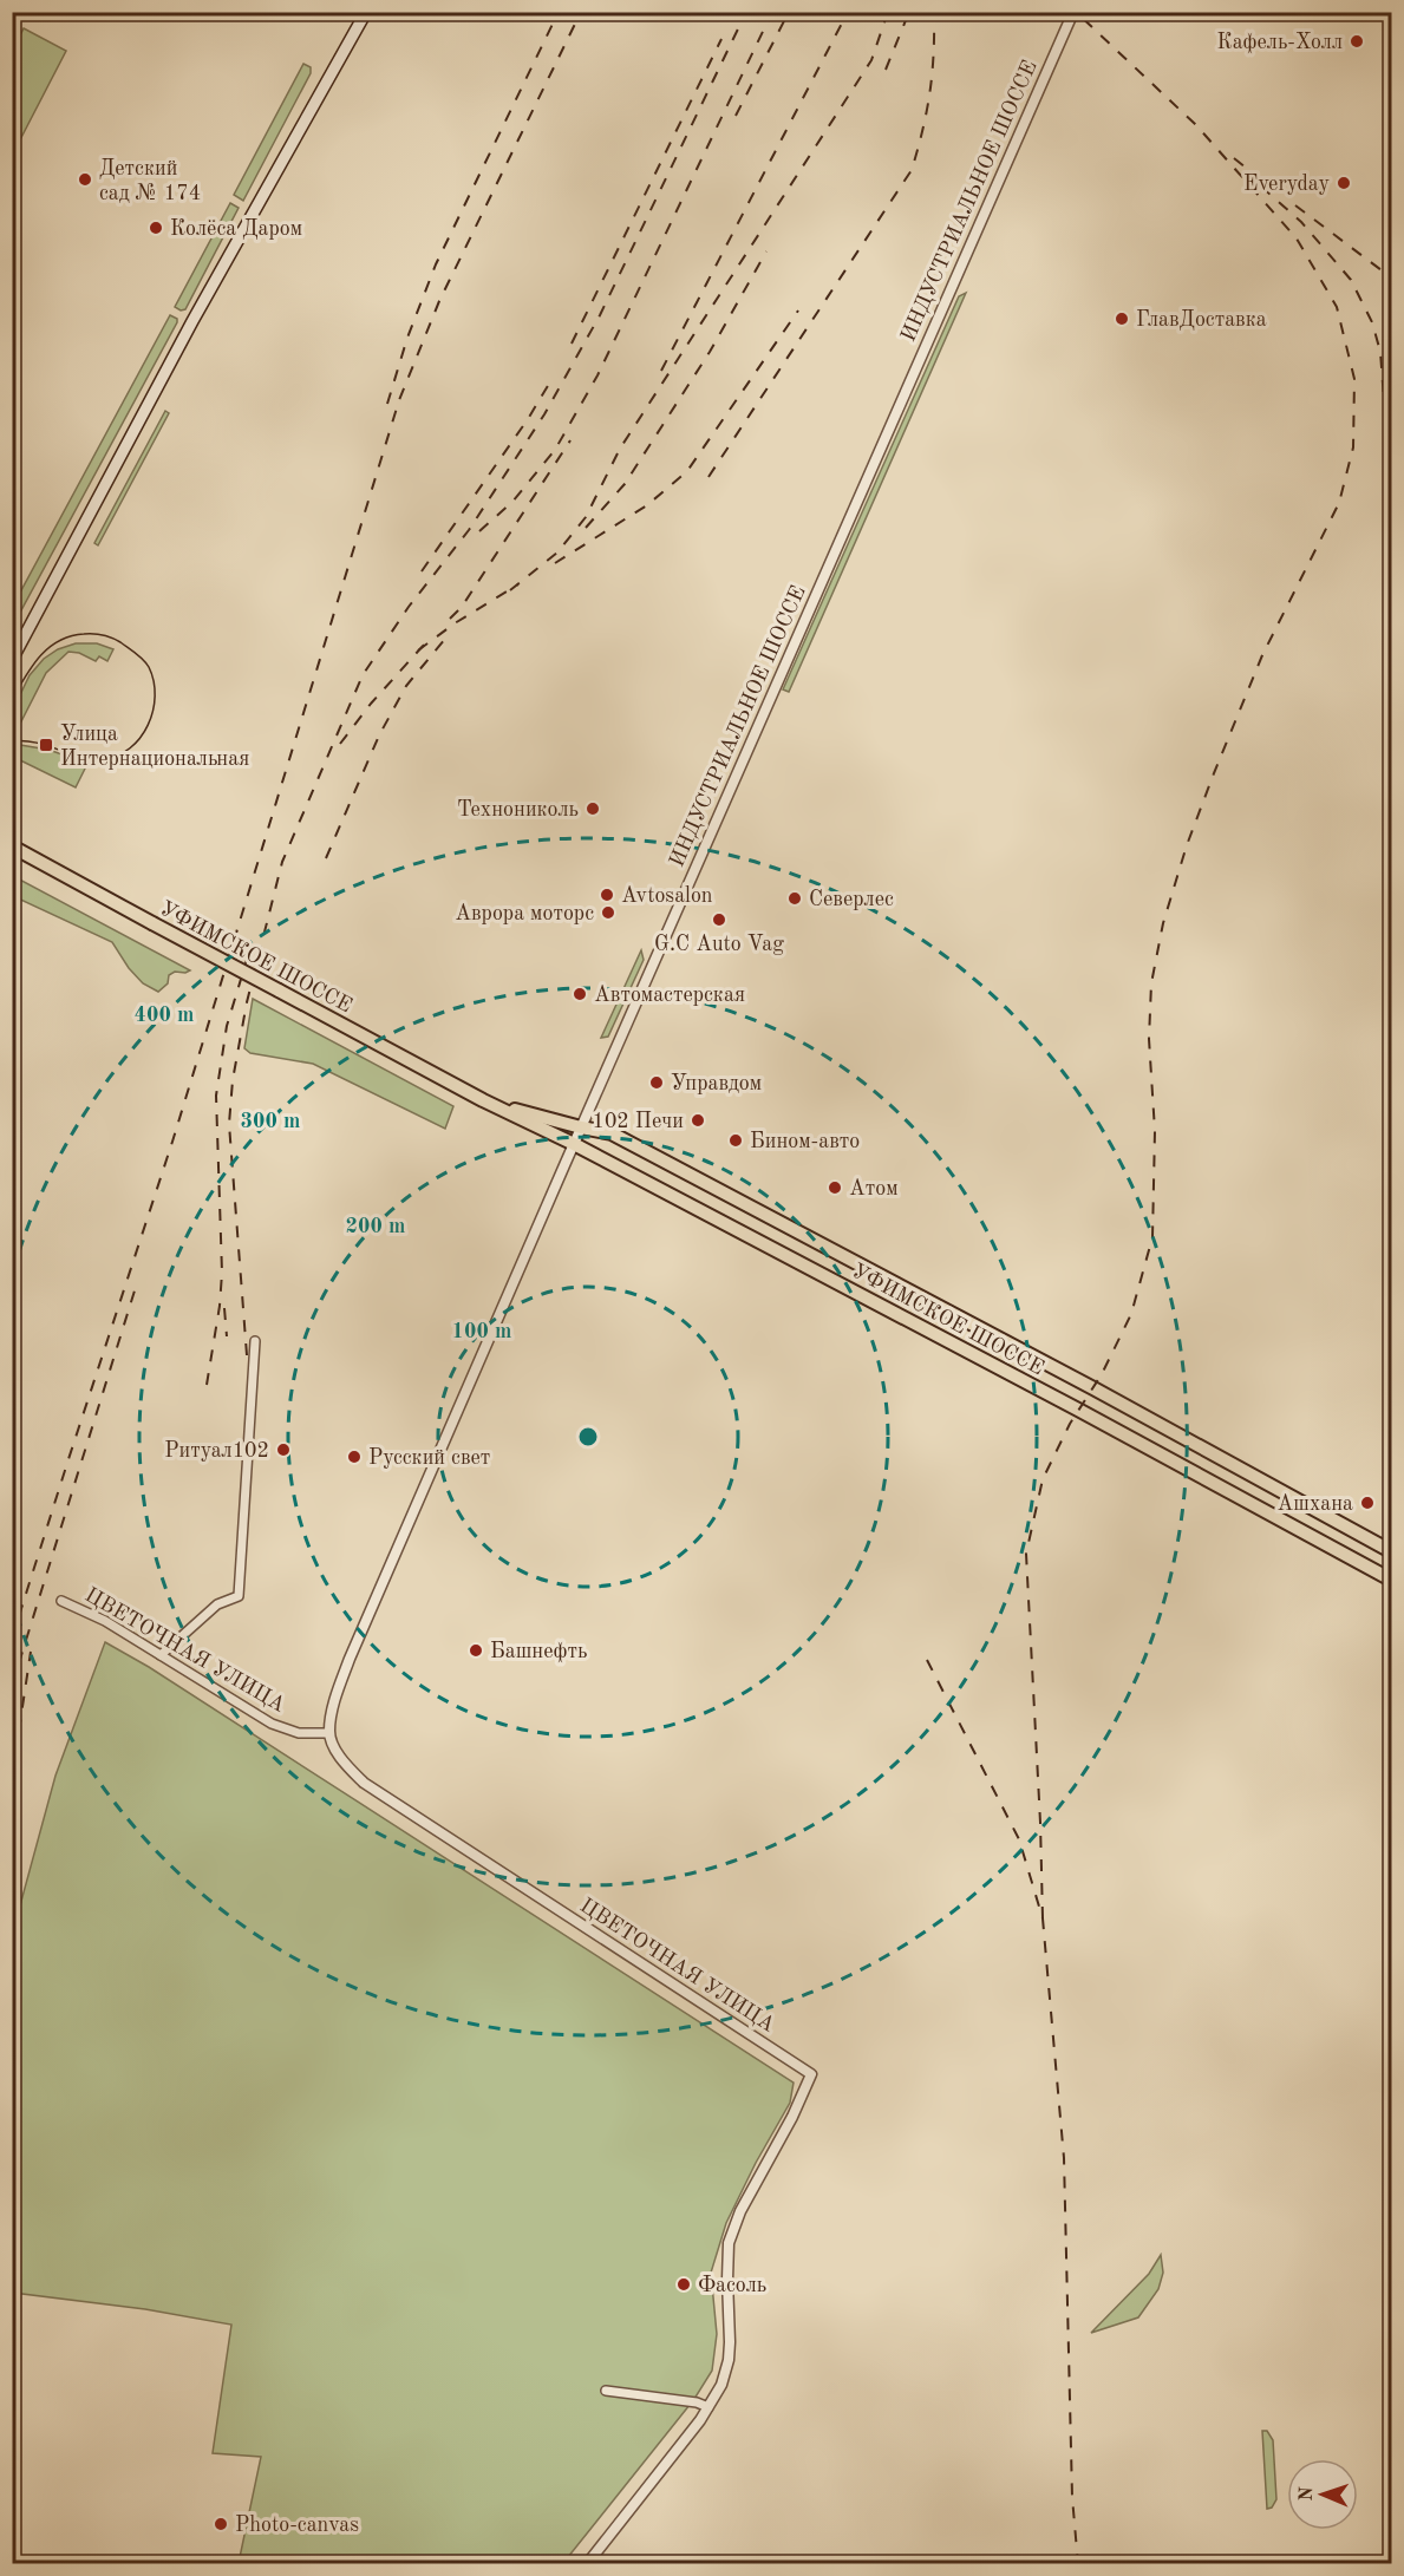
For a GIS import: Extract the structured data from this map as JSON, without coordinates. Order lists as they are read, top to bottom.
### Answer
{
  "streets": {
    "main road": ["УФИМСКОЕ ШОССЕ"],
    "street": ["ИНДУСТРИАЛЬНОЕ ШОССЕ", "ЦВЕТОЧНАЯ УЛИЦА"]
  },
  "crossings": [
    ["ИНДУСТРИАЛЬНОЕ ШОССЕ", "УФИМСКОЕ ШОССЕ"],
    ["ИНДУСТРИАЛЬНОЕ ШОССЕ", "ЦВЕТОЧНАЯ УЛИЦА"]
  ],
  "places": {
    "other": [
      "Кафель-Холл",
      "Детский сад № 174",
      "Everyday",
      "Колёса Даром",
      "ГлавДоставка",
      "Технониколь",
      "Avtosalon",
      "Северлес",
      "Аврора моторс",
      "G.C Auto Vag",
      "Автомастерская",
      "Управдом",
      "102 Печи",
      "Бином-авто",
      "Атом",
      "Ритуал102",
      "Русский свет",
      "Ашхана",
      "Башнефть",
      "Фасоль",
      "Photo-canvas"
    ],
    "transit": ["Улица Интернациональная"]
  },
  "north": "left",
  "rings": [
    "400 m",
    "300 m",
    "200 m",
    "100 m"
  ]
}
